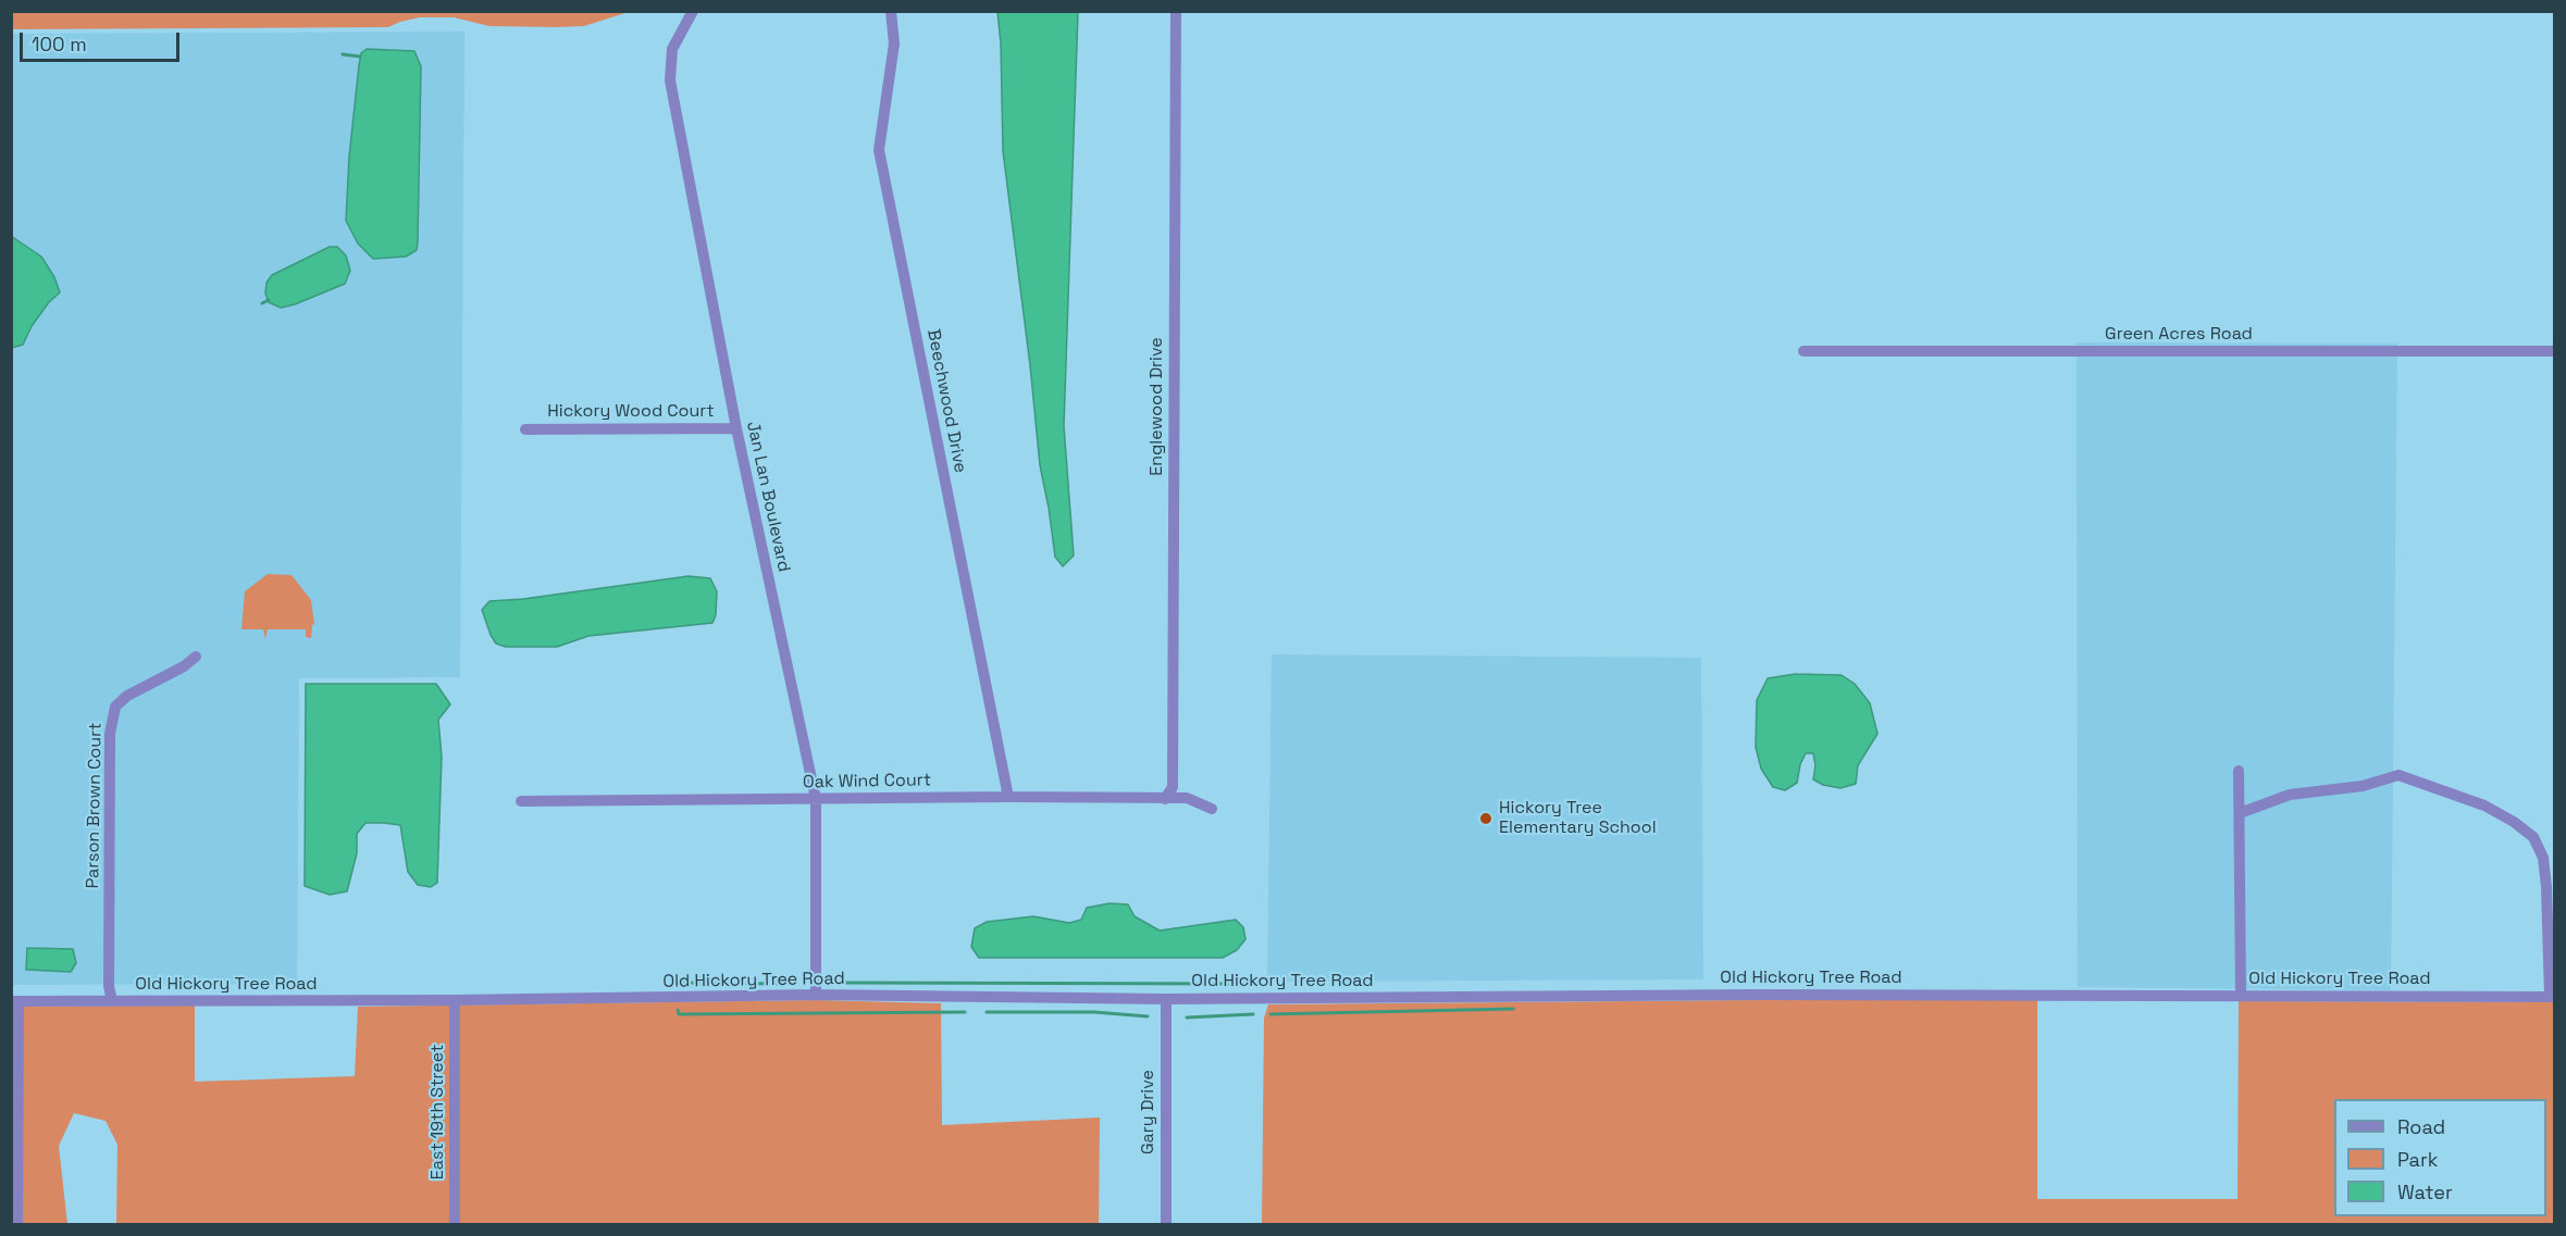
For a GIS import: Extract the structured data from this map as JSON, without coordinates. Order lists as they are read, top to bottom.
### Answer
{
  "streets": {
    "street": [
      "Green Acres Road",
      "Beechwood Drive",
      "Englewood Drive",
      "Hickory Wood Court",
      "Jan Lan Boulevard",
      "Oak Wind Court",
      "Parson Brown Court",
      "Old Hickory Tree Road",
      "East 19th Street",
      "Gary Drive"
    ]
  },
  "crossings": [
    ["Beechwood Drive", "Oak Wind Court"],
    ["Englewood Drive", "Oak Wind Court"],
    ["Hickory Wood Court", "Jan Lan Boulevard"],
    ["Jan Lan Boulevard", "Oak Wind Court"],
    ["Jan Lan Boulevard", "Old Hickory Tree Road"],
    ["Parson Brown Court", "Old Hickory Tree Road"],
    ["Old Hickory Tree Road", "East 19th Street"],
    ["Old Hickory Tree Road", "Gary Drive"]
  ],
  "places": ["Hickory Tree Elementary School"],
  "legend": ["Road", "Park", "Water"],
  "scale_bar": "100 m"
}
